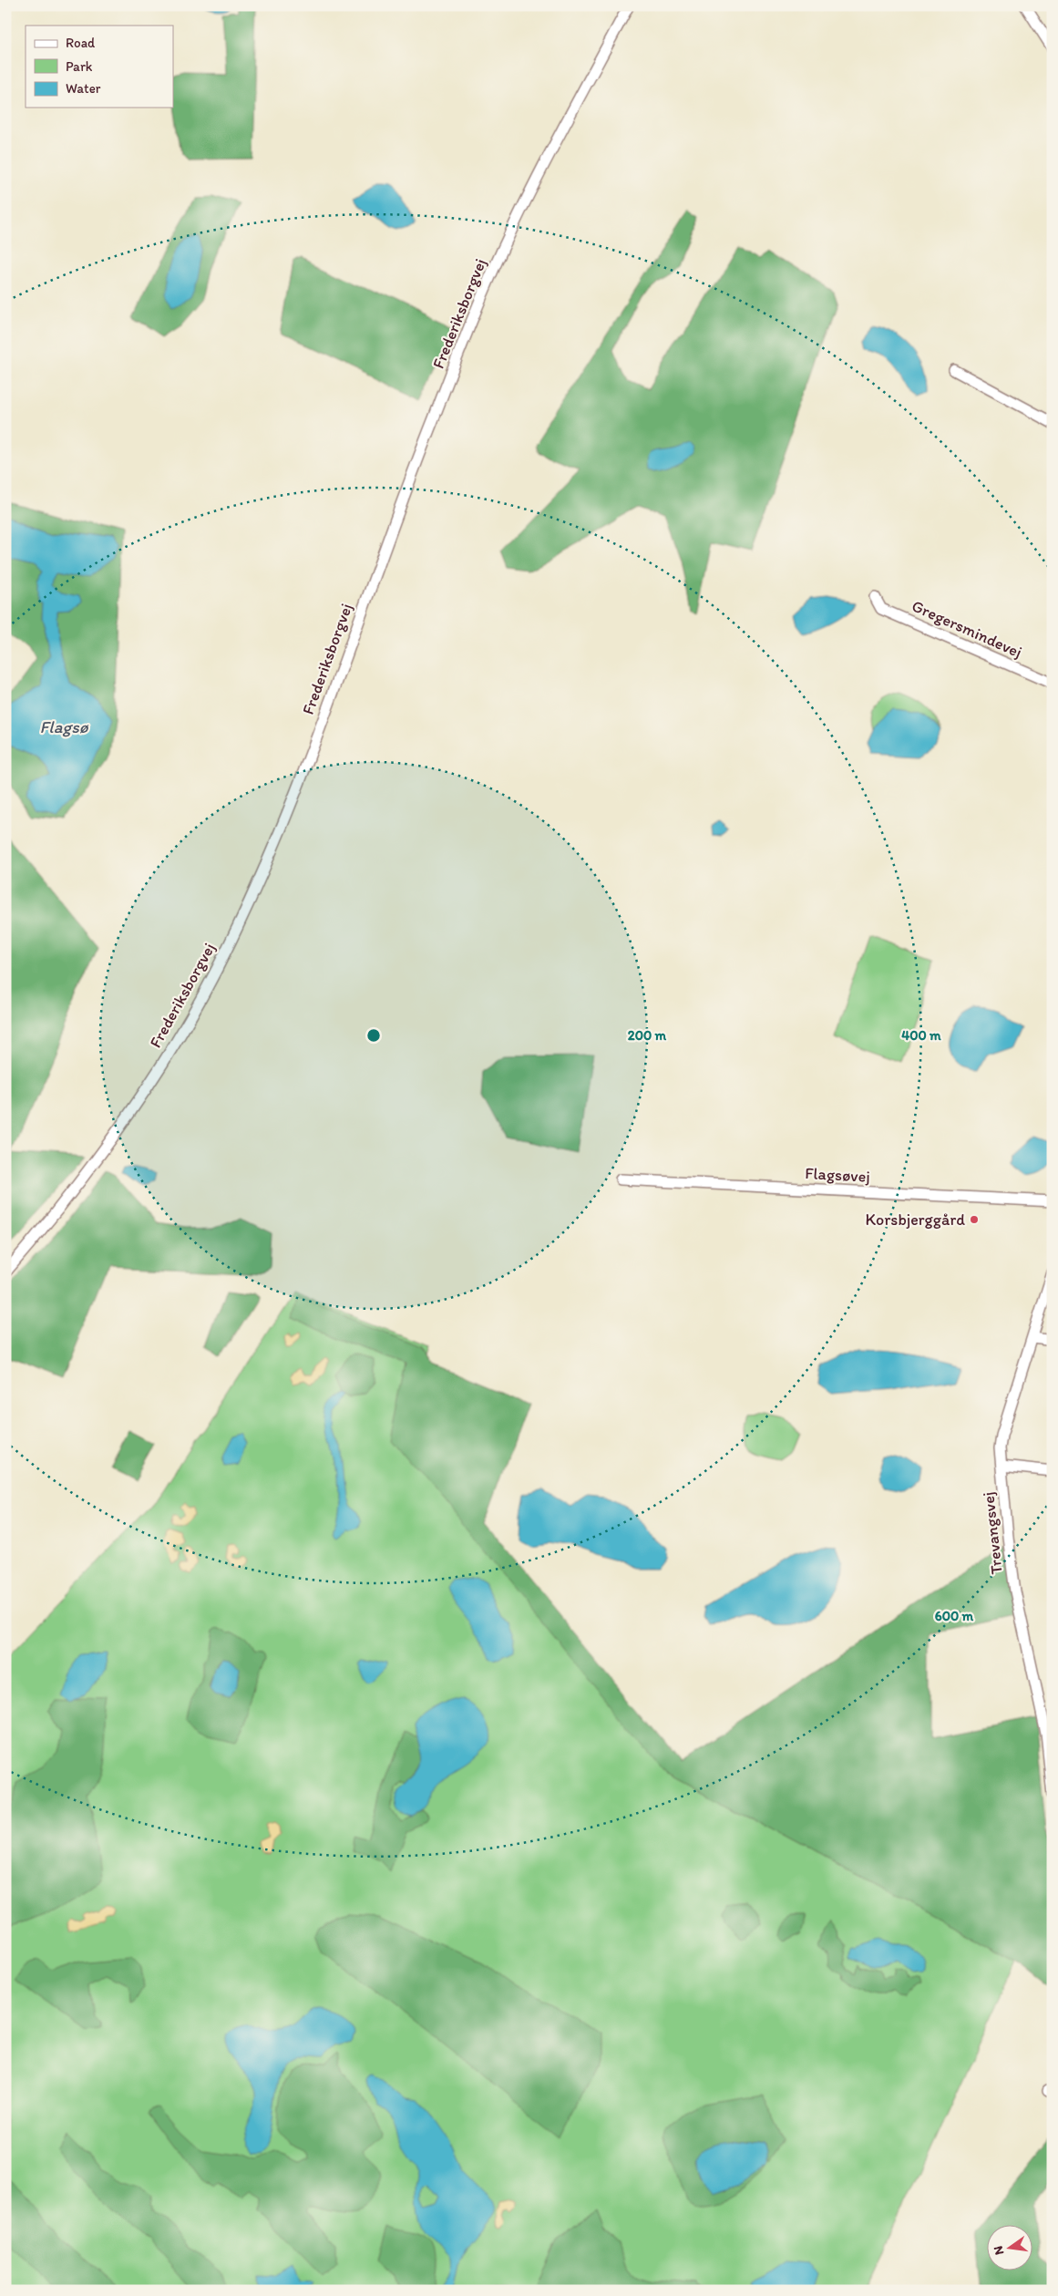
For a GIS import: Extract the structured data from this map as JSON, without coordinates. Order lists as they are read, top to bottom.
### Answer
{
  "streets": {
    "street": [
      "Frederiksborgvej",
      "Gregersmindevej",
      "Flagsøvej",
      "Trevangsvej"
    ]
  },
  "water": ["Flagsø"],
  "places": ["Korsbjerggård"],
  "legend": ["Road", "Park", "Water"],
  "north": "left",
  "rings": ["200 m", "400 m", "600 m"]
}
